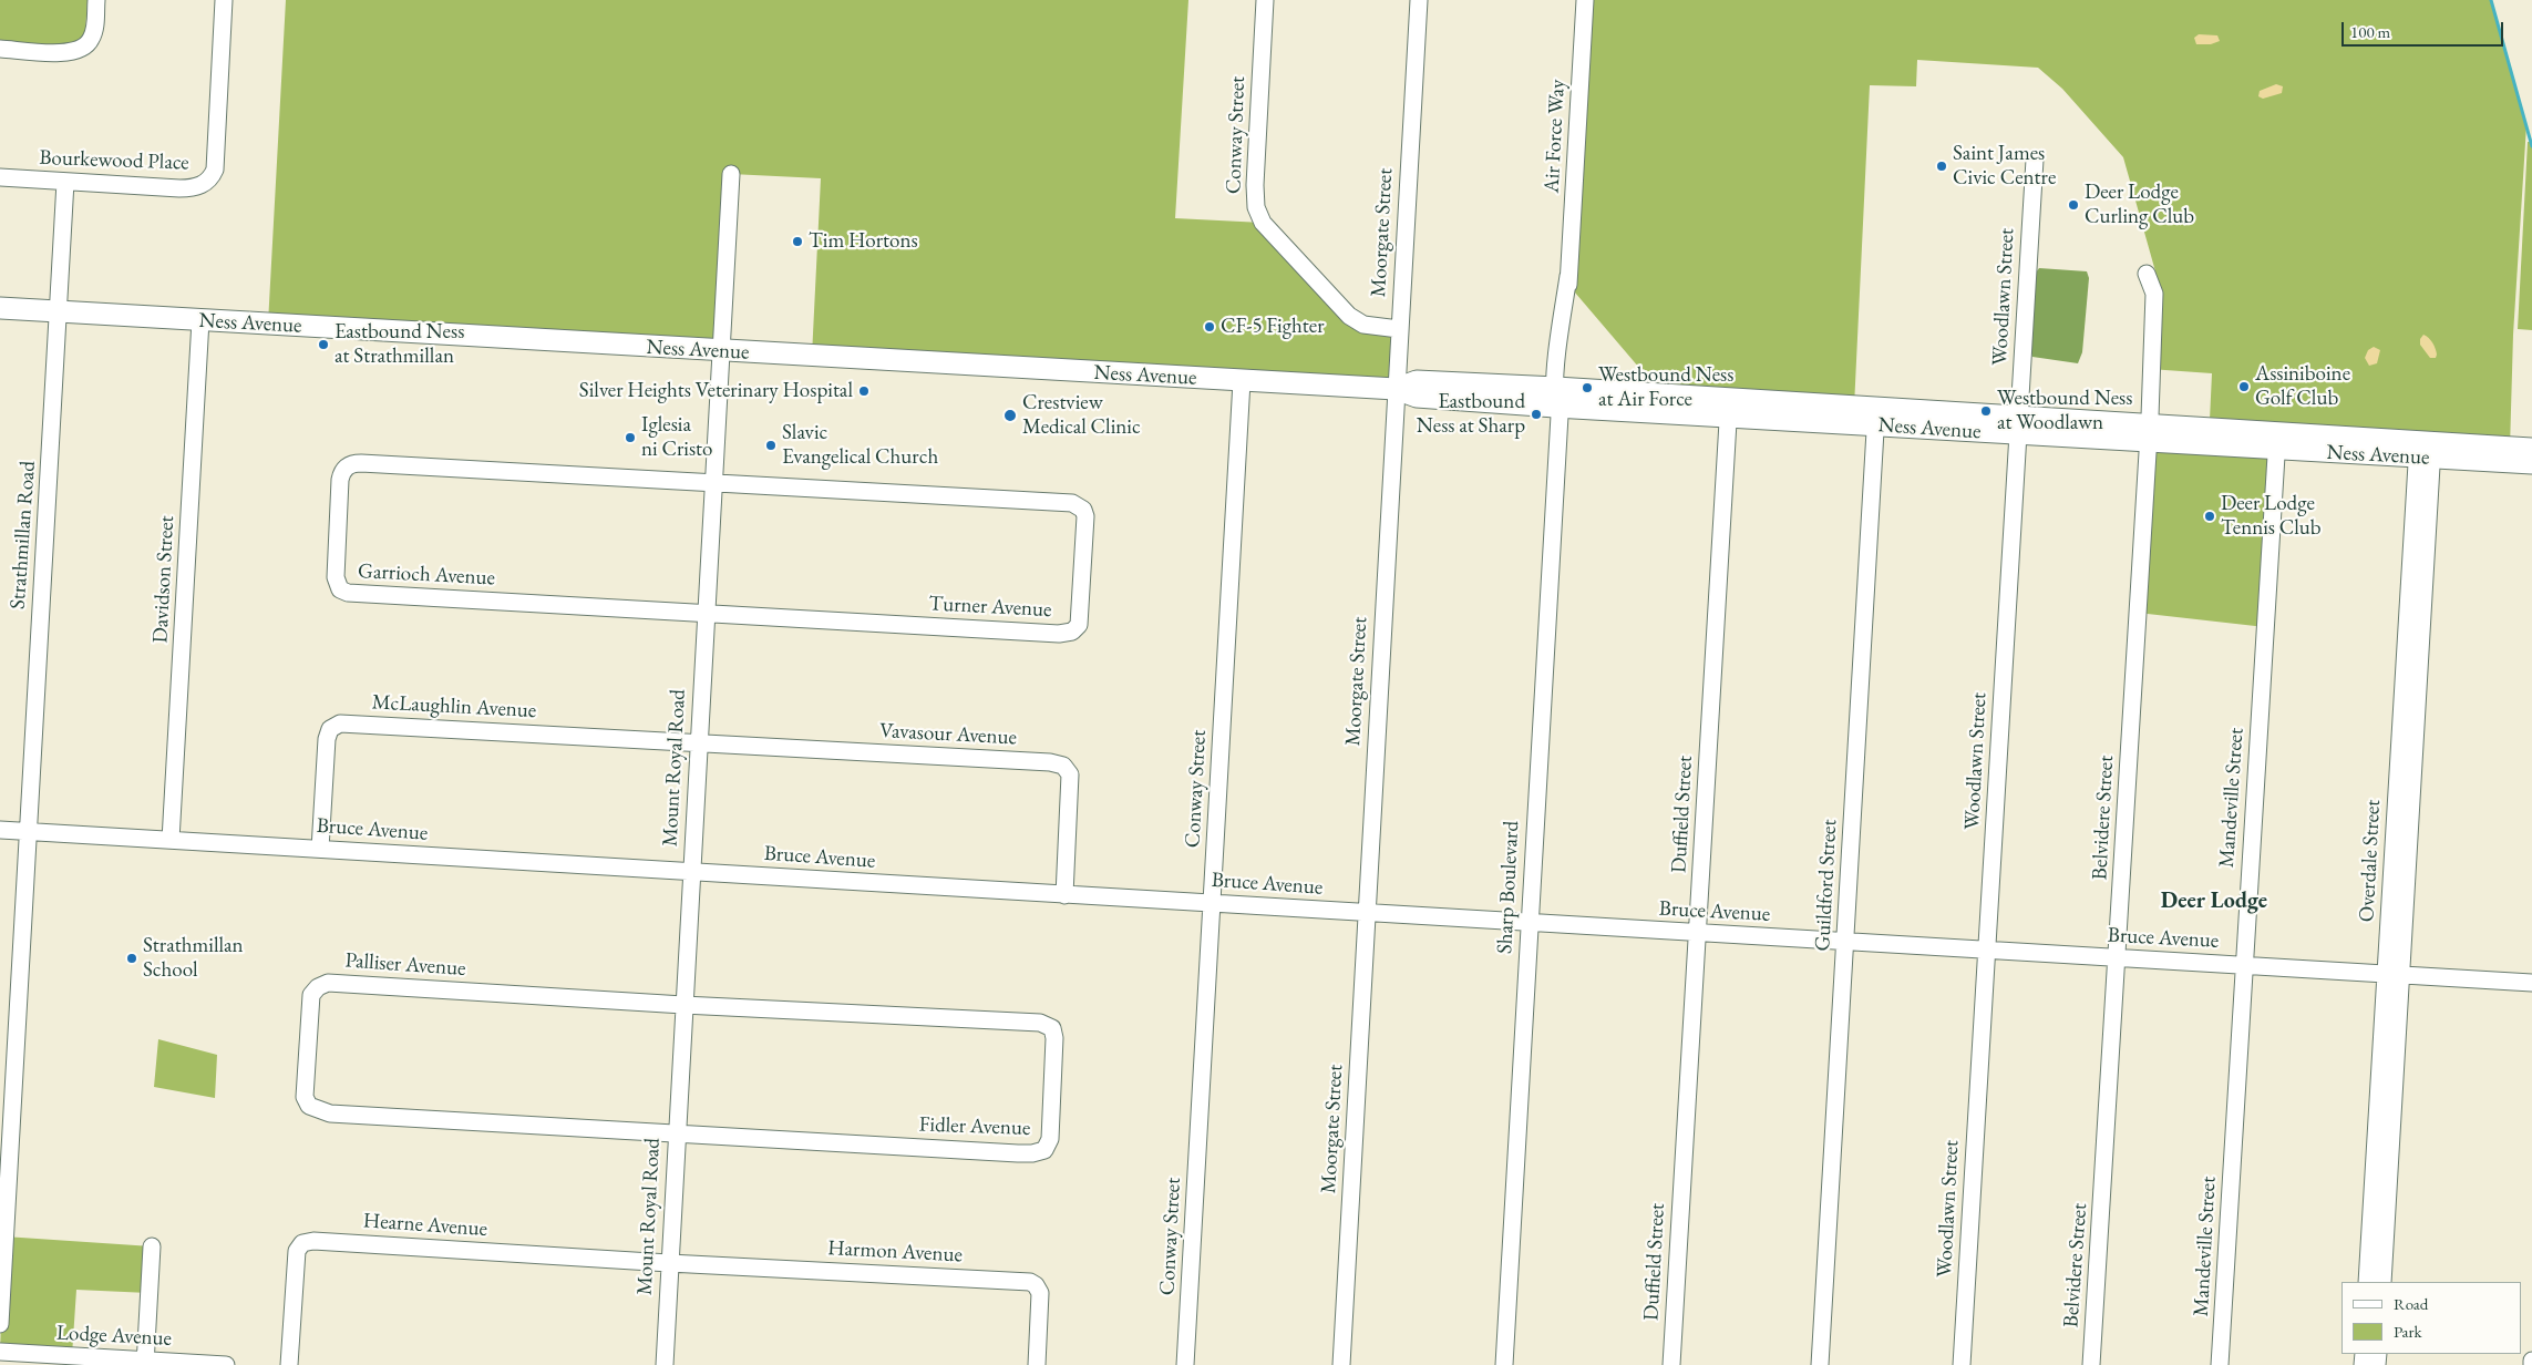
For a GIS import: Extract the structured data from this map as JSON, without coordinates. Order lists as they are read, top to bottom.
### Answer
{
  "streets": {
    "main road": ["Ness Avenue"],
    "street": [
      "Conway Street",
      "Air Force Way",
      "Bourkewood Place",
      "Moorgate Street",
      "Woodlawn Street",
      "Strathmillan Road",
      "Garrioch Avenue",
      "Davidson Street",
      "Turner Avenue",
      "McLaughlin Avenue",
      "Vavasour Avenue",
      "Mount Royal Road",
      "Mandeville Street",
      "Duffield Street",
      "Belvidere Street",
      "Bruce Avenue",
      "Overdale Street",
      "Guildford Street",
      "Sharp Boulevard",
      "Palliser Avenue",
      "Fidler Avenue",
      "Hearne Avenue",
      "Harmon Avenue",
      "Lodge Avenue"
    ]
  },
  "crossings": [
    ["Conway Street", "Moorgate Street"],
    ["Conway Street", "Ness Avenue"],
    ["Conway Street", "Bruce Avenue"],
    ["Air Force Way", "Ness Avenue"],
    ["Air Force Way", "Sharp Boulevard"],
    ["Bourkewood Place", "Strathmillan Road"],
    ["Moorgate Street", "Ness Avenue"],
    ["Moorgate Street", "Bruce Avenue"],
    ["Woodlawn Street", "Ness Avenue"],
    ["Woodlawn Street", "Bruce Avenue"],
    ["Ness Avenue", "Strathmillan Road"],
    ["Ness Avenue", "Davidson Street"],
    ["Ness Avenue", "Mount Royal Road"],
    ["Ness Avenue", "Mandeville Street"],
    ["Ness Avenue", "Duffield Street"],
    ["Ness Avenue", "Belvidere Street"],
    ["Ness Avenue", "Overdale Street"],
    ["Ness Avenue", "Guildford Street"],
    ["Ness Avenue", "Sharp Boulevard"],
    ["Strathmillan Road", "Bruce Avenue"],
    ["Garrioch Avenue", "Turner Avenue"],
    ["Garrioch Avenue", "Mount Royal Road"],
    ["Davidson Street", "Bruce Avenue"],
    ["Turner Avenue", "Mount Royal Road"],
    ["McLaughlin Avenue", "Vavasour Avenue"],
    ["McLaughlin Avenue", "Mount Royal Road"],
    ["McLaughlin Avenue", "Bruce Avenue"],
    ["Vavasour Avenue", "Mount Royal Road"],
    ["Vavasour Avenue", "Bruce Avenue"],
    ["Mount Royal Road", "Bruce Avenue"],
    ["Mount Royal Road", "Palliser Avenue"],
    ["Mount Royal Road", "Fidler Avenue"],
    ["Mount Royal Road", "Hearne Avenue"],
    ["Mount Royal Road", "Harmon Avenue"],
    ["Mandeville Street", "Bruce Avenue"],
    ["Duffield Street", "Bruce Avenue"],
    ["Belvidere Street", "Bruce Avenue"],
    ["Bruce Avenue", "Overdale Street"],
    ["Bruce Avenue", "Guildford Street"],
    ["Bruce Avenue", "Sharp Boulevard"],
    ["Palliser Avenue", "Fidler Avenue"],
    ["Hearne Avenue", "Harmon Avenue"]
  ],
  "districts": ["Deer Lodge"],
  "places": [
    "Saint James Civic Centre",
    "Deer Lodge Curling Club",
    "Tim Hortons",
    "CF-5 Fighter",
    "Eastbound Ness at Strathmillan",
    "Assiniboine Golf Club",
    "Westbound Ness at Air Force",
    "Silver Heights Veterinary Hospital",
    "Westbound Ness at Woodlawn",
    "Eastbound Ness at Sharp",
    "Crestview Medical Clinic",
    "Iglesia ni Cristo",
    "Slavic Evangelical Church",
    "Deer Lodge Tennis Club",
    "Strathmillan School"
  ],
  "legend": ["Road", "Park"],
  "scale_bar": "100 m"
}
